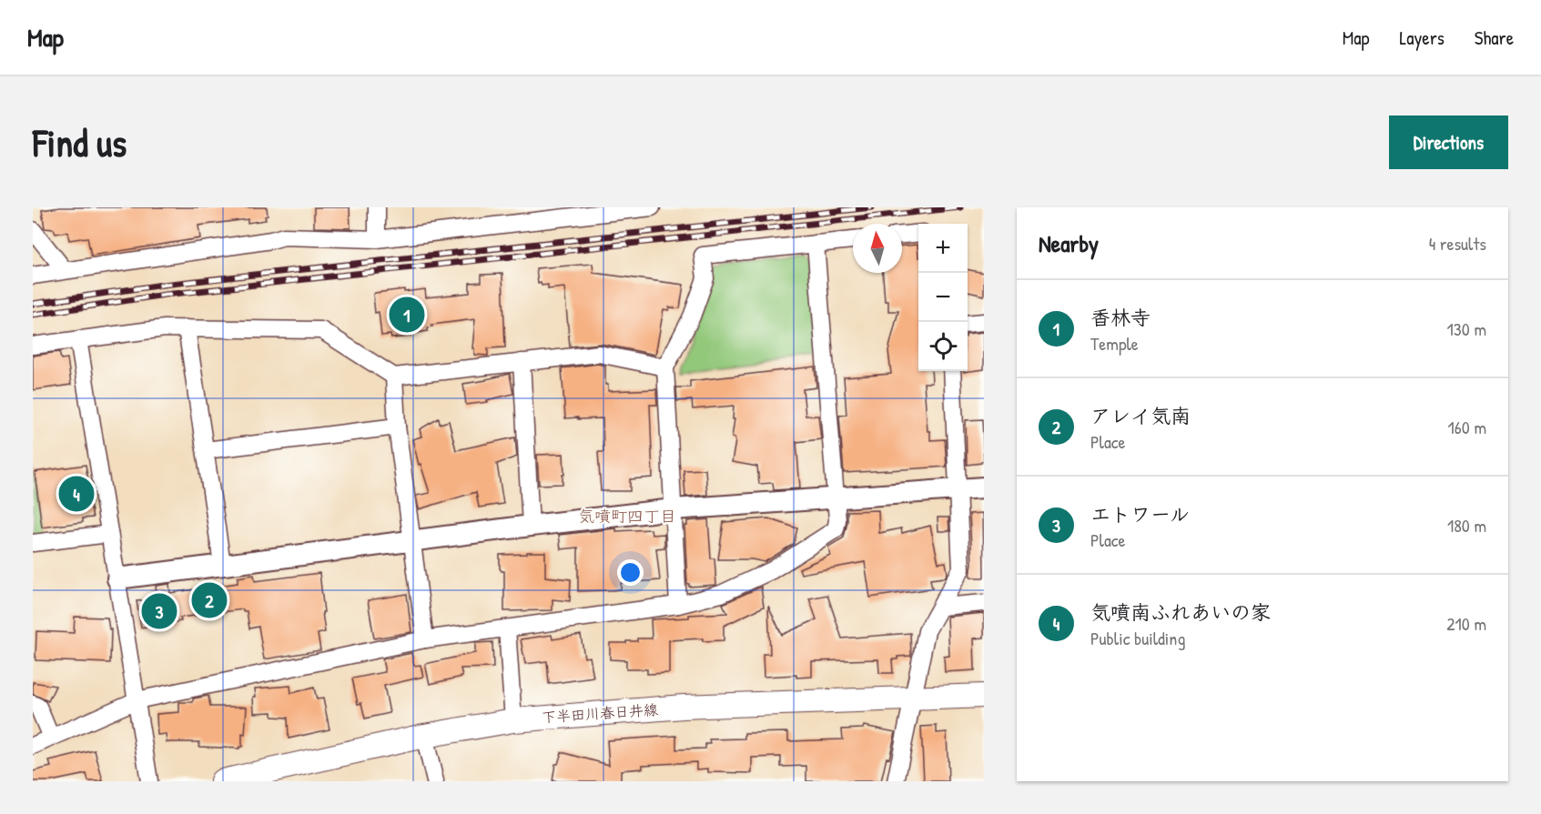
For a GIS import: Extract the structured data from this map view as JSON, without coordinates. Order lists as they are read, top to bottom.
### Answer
{
  "streets": {
    "main road": ["下半田川春日井線"]
  },
  "districts": ["気噴町四丁目"],
  "north": "top",
  "page": {
    "header": "Map",
    "nav": ["Map", "Layers", "Share"],
    "buttons": "Directions",
    "title": "Find us",
    "heading": ["Nearby", "4 results"],
    "map_buttons": ["+", "−"],
    "list": [
      {
        "mark": "1",
        "name": "香林寺",
        "note": "Temple",
        "value": "130 m"
      },
      {
        "mark": "2",
        "name": "アレイ気南",
        "note": "Place",
        "value": "160 m"
      },
      {
        "mark": "3",
        "name": "エトワール",
        "note": "Place",
        "value": "180 m"
      },
      {
        "mark": "4",
        "name": "気噴南ふれあいの家",
        "note": "Public building",
        "value": "210 m"
      }
    ],
    "pins": [
      "1",
      "4",
      "2",
      "3"
    ]
  }
}
